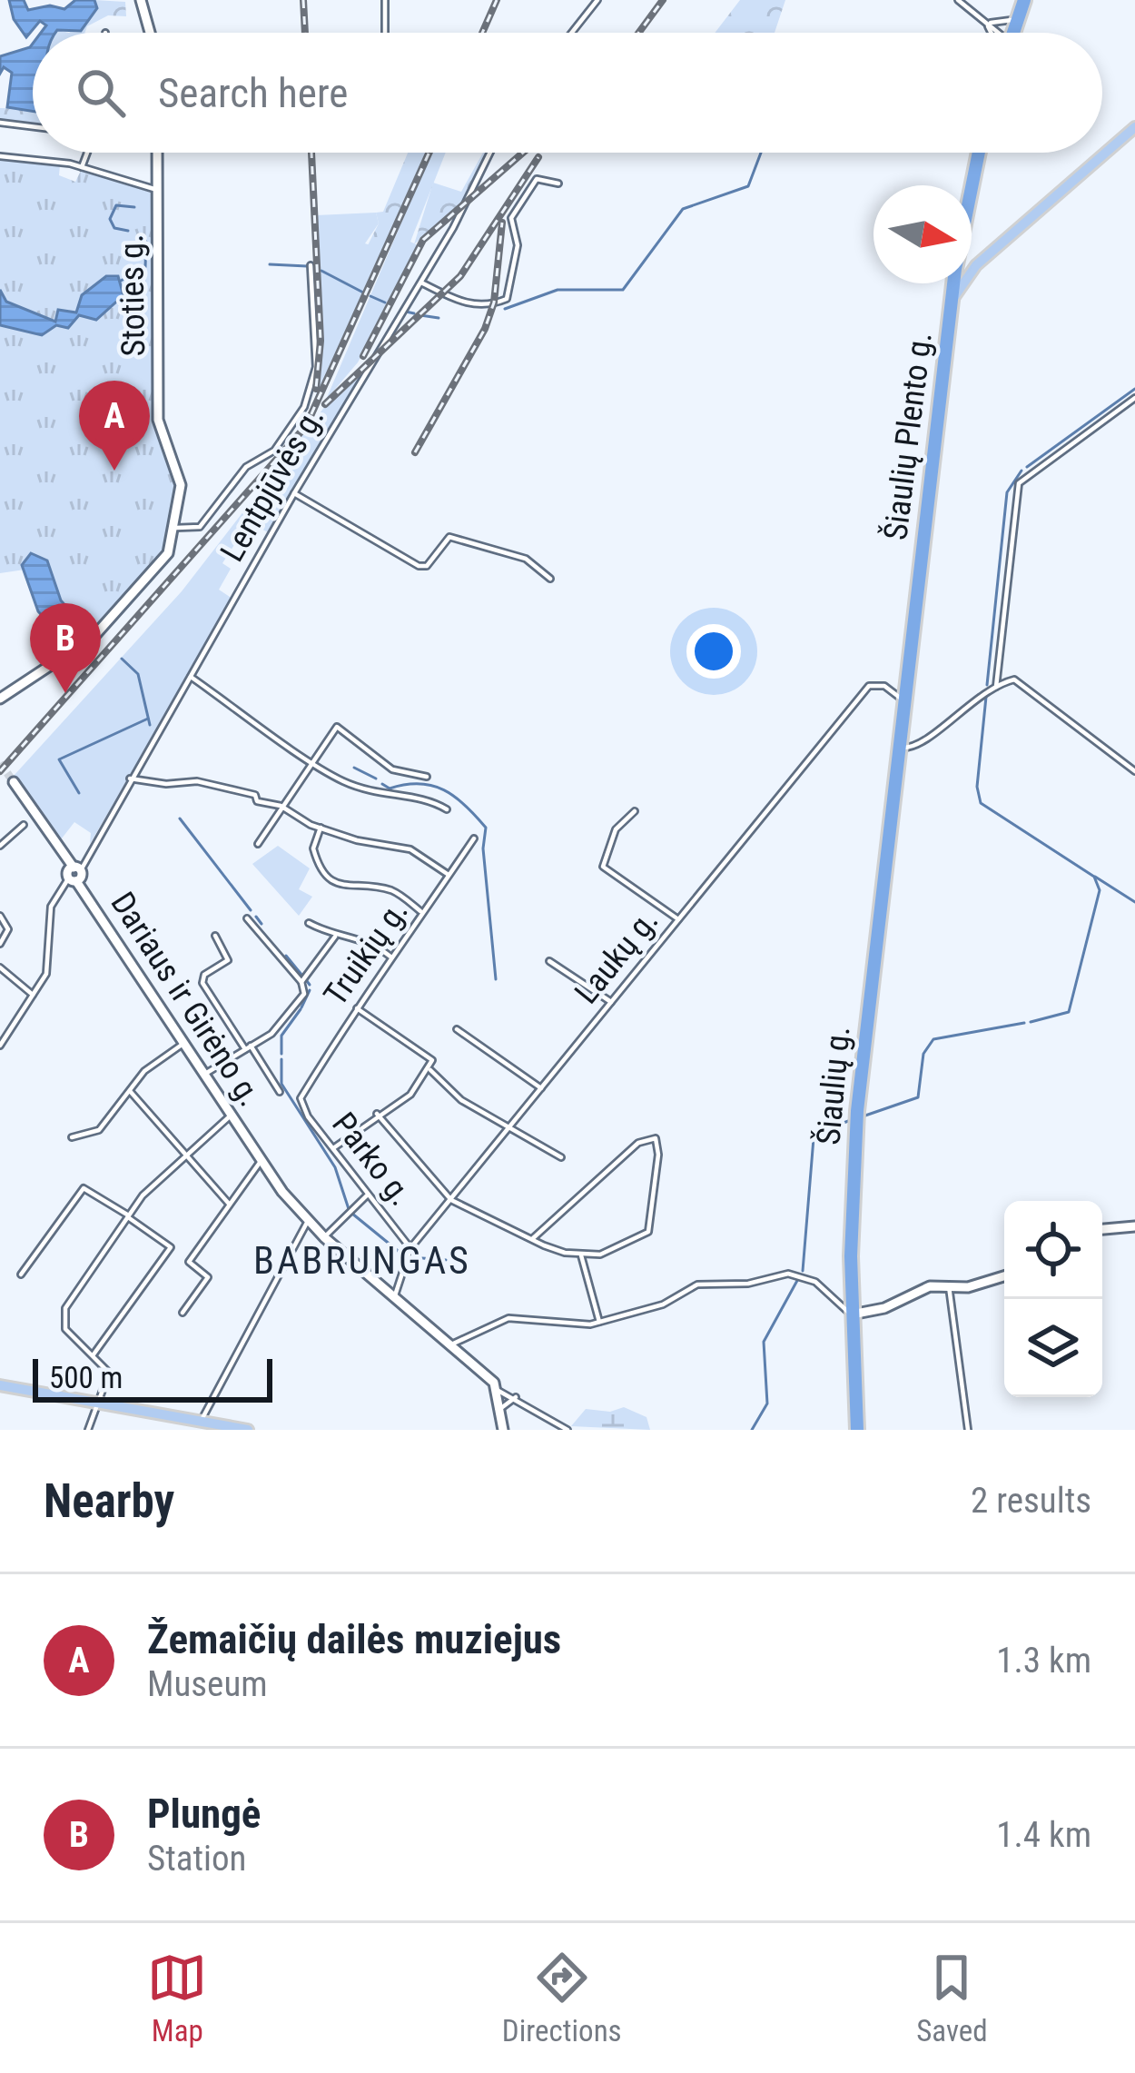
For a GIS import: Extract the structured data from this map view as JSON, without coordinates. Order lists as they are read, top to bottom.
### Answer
{
  "streets": {
    "highway": ["Šiaulių Plento g.", "Šiaulių g."],
    "main road": ["Stoties g.", "Dariaus ir Girėno g."],
    "street": [
      "Lentpjūvės g.",
      "Truikių g.",
      "Laukų g.",
      "Parko g."
    ]
  },
  "crossings": [
    ["Šiaulių Plento g.", "Laukų g."],
    ["Šiaulių Plento g.", "Šiaulių g."],
    ["Lentpjūvės g.", "Dariaus ir Girėno g."],
    ["Truikių g.", "Parko g."],
    ["Laukų g.", "Dariaus ir Girėno g."],
    ["Laukų g.", "Parko g."]
  ],
  "districts": ["BABRUNGAS"],
  "scale_bar": "500 m",
  "north": "right",
  "page": {
    "search": "Search here",
    "pins": ["A", "B"],
    "scale": "500 m",
    "heading": ["Nearby", "2 results"],
    "list": [
      {
        "mark": "A",
        "name": "Žemaičių dailės muziejus",
        "note": "Museum",
        "value": "1.3 km"
      },
      {
        "mark": "B",
        "name": "Plungė",
        "note": "Station",
        "value": "1.4 km"
      }
    ],
    "nav": ["Map", "Directions", "Saved"]
  }
}
